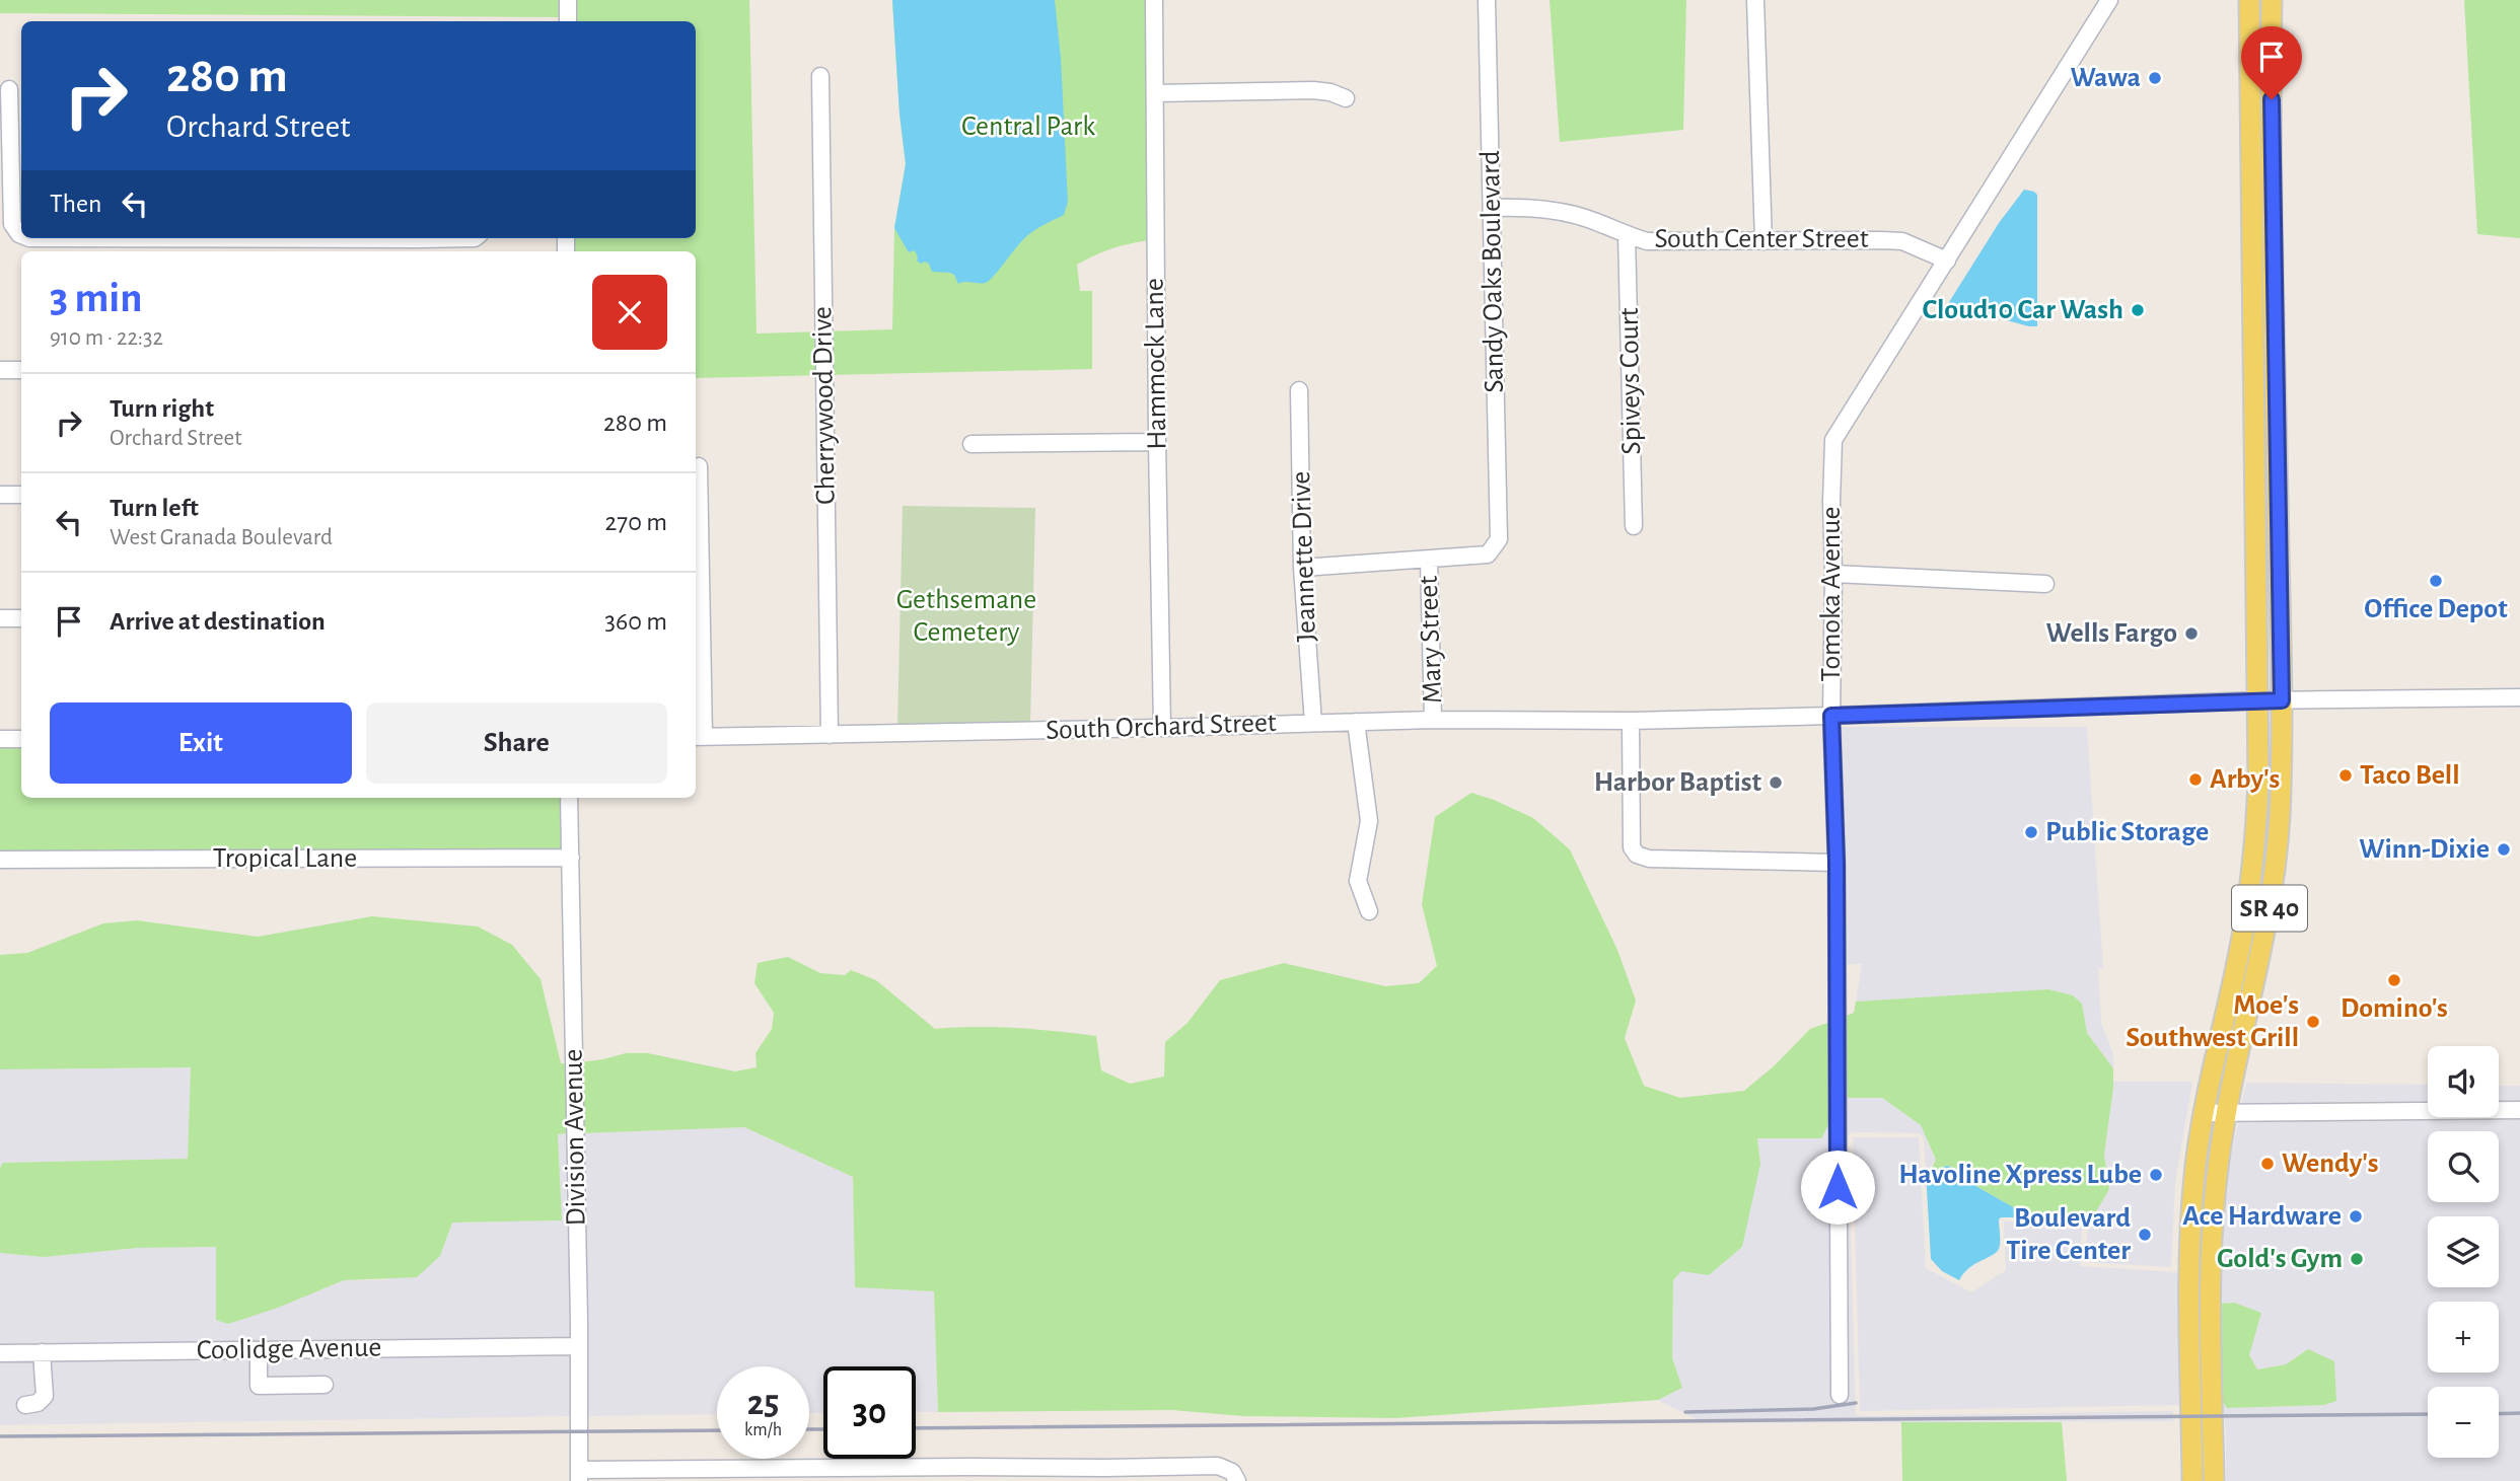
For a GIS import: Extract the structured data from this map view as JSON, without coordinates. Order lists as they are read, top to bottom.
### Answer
{
  "streets": {
    "main road": ["SR 40"],
    "street": [
      "South Center Street",
      "Sandy Oaks Boulevard",
      "Hammock Lane",
      "Spiveys Court",
      "Cherrywood Drive",
      "Jeannette Drive",
      "Tomoka Avenue",
      "Mary Street",
      "South Orchard Street",
      "Tropical Lane",
      "Division Avenue",
      "Coolidge Avenue"
    ]
  },
  "crossings": [
    ["South Center Street", "Sandy Oaks Boulevard"],
    ["South Center Street", "Spiveys Court"],
    ["South Center Street", "Tomoka Avenue"],
    ["Sandy Oaks Boulevard", "Mary Street"],
    ["Hammock Lane", "South Orchard Street"],
    ["Cherrywood Drive", "South Orchard Street"],
    ["Jeannette Drive", "South Orchard Street"],
    ["Tomoka Avenue", "South Orchard Street"],
    ["Mary Street", "South Orchard Street"],
    ["South Orchard Street", "SR 40"],
    ["Tropical Lane", "Division Avenue"],
    ["Division Avenue", "Coolidge Avenue"]
  ],
  "parks": ["Central Park", "Gethsemane Cemetery"],
  "places": [
    "Wawa",
    "Cloud10 Car Wash",
    "Office Depot",
    "Wells Fargo",
    "Taco Bell",
    "Arby's",
    "Harbor Baptist",
    "Public Storage",
    "Winn-Dixie",
    "Domino's",
    "Moe's Southwest Grill",
    "Wendy's",
    "Havoline Xpress Lube",
    "Ace Hardware",
    "Boulevard Tire Center",
    "Gold's Gym"
  ],
  "page": {
    "turn": ["280 m", "Orchard Street"],
    "then": "Then",
    "heading": ["3 min", "910 m · 22:32"],
    "list": [
      {
        "name": "Turn right",
        "note": "Orchard Street",
        "value": "280 m"
      },
      {
        "name": "Turn left",
        "note": "West Granada Boulevard",
        "value": "270 m"
      },
      {
        "name": "Arrive at destination",
        "value": "360 m"
      }
    ],
    "buttons": ["Exit", "Share"],
    "map_buttons": ["+", "−"],
    "speed": "25 km/h",
    "limit": "30"
  }
}
